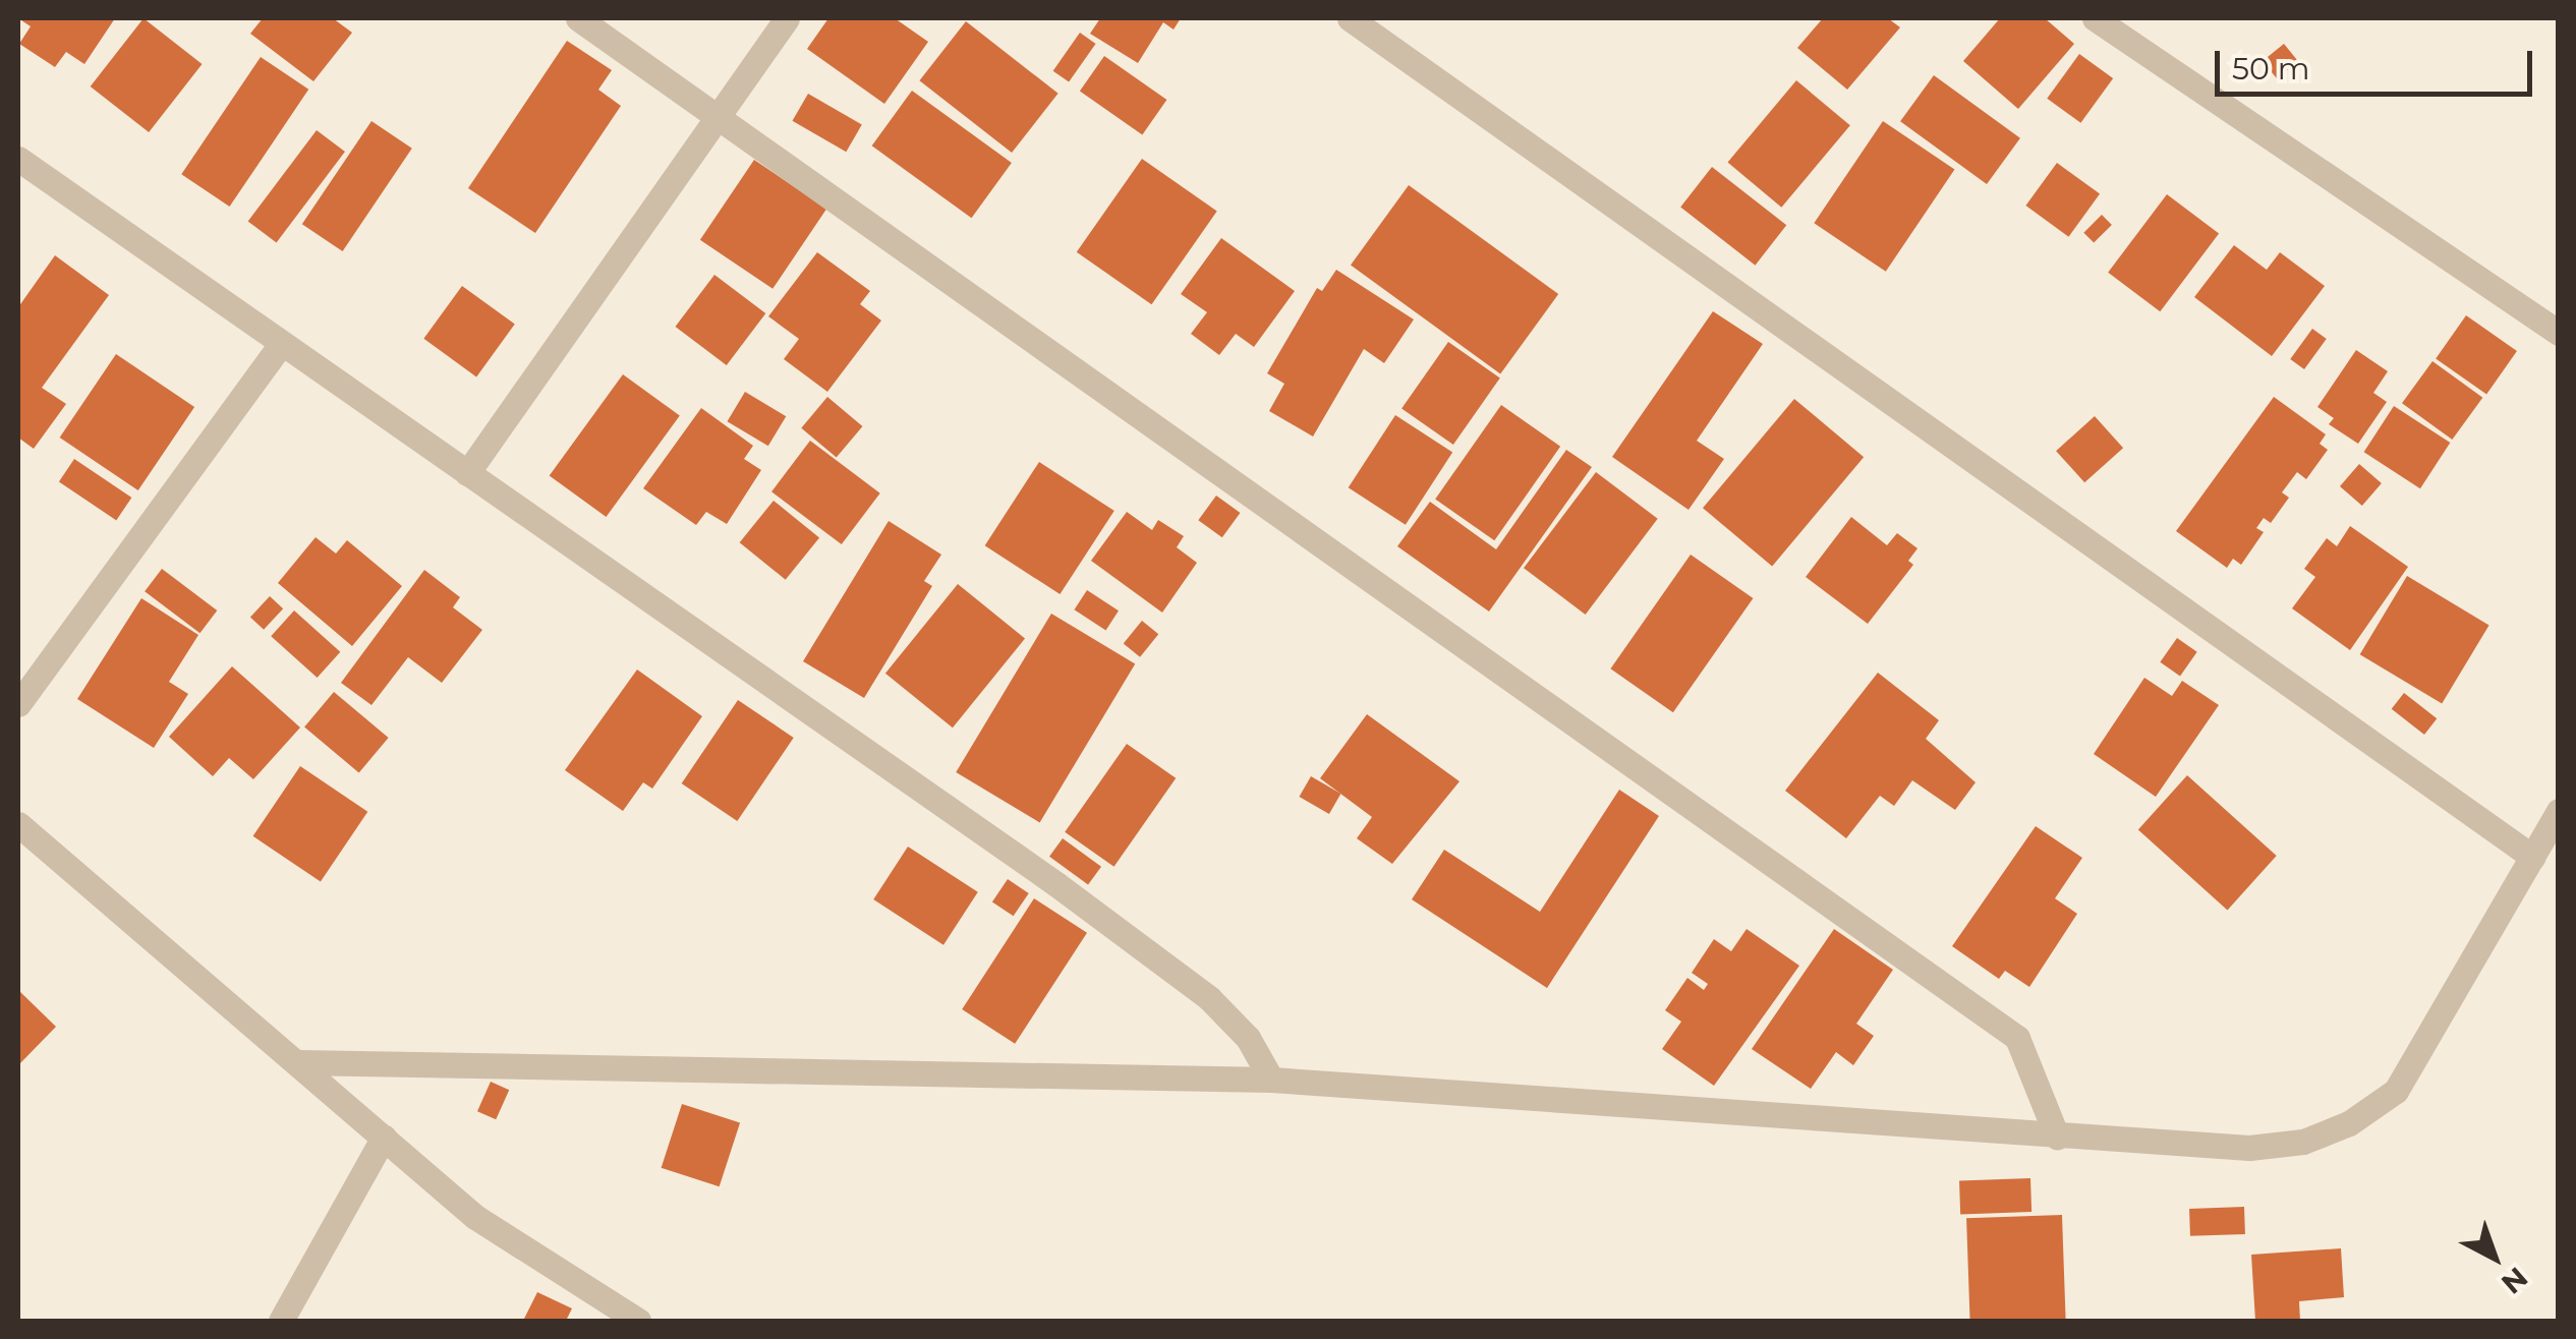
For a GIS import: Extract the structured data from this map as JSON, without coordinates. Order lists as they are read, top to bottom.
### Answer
{
  "scale_bar": "50 m",
  "north": "bottom right"
}
